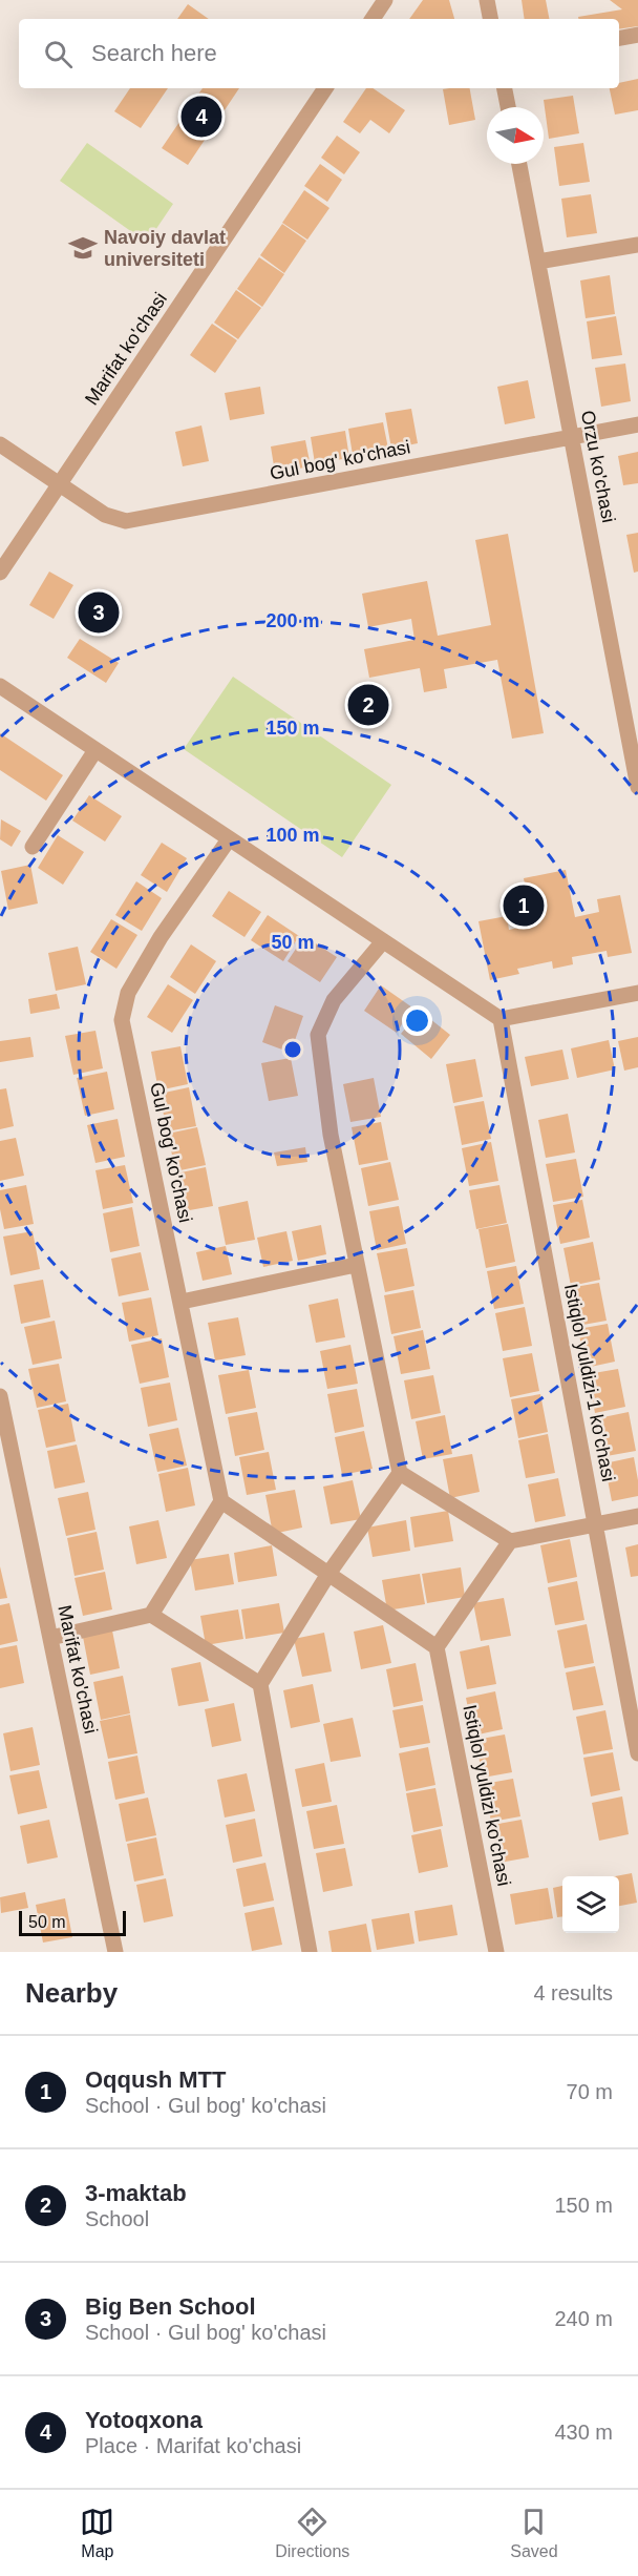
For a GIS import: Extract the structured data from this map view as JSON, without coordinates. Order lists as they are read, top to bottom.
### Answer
{
  "streets": {
    "street": [
      "Marifat ko'chasi",
      "Gul bog' ko'chasi",
      "Orzu ko'chasi",
      "Istiqlol yuldizi-1 ko'chasi",
      "Istiqlol yuldizi ko'chasi"
    ]
  },
  "crossings": [
    ["Marifat ko'chasi", "Gul bog' ko'chasi"],
    ["Gul bog' ko'chasi", "Orzu ko'chasi"]
  ],
  "places": {
    "school or university": ["Navoiy davlat universiteti"]
  },
  "scale_bar": "50 m",
  "north": "right",
  "page": {
    "search": "Search here",
    "pins": [
      "4",
      "3",
      "2",
      "1"
    ],
    "scale": "50 m",
    "heading": ["Nearby", "4 results"],
    "list": [
      {
        "mark": "1",
        "name": "Oqqush MTT",
        "note": "School · Gul bog' ko'chasi",
        "value": "70 m"
      },
      {
        "mark": "2",
        "name": "3-maktab",
        "note": "School",
        "value": "150 m"
      },
      {
        "mark": "3",
        "name": "Big Ben School",
        "note": "School · Gul bog' ko'chasi",
        "value": "240 m"
      },
      {
        "mark": "4",
        "name": "Yotoqxona",
        "note": "Place · Marifat ko'chasi",
        "value": "430 m"
      }
    ],
    "nav": ["Map", "Directions", "Saved"]
  },
  "rings": [
    "200 m",
    "150 m",
    "100 m",
    "50 m"
  ]
}
